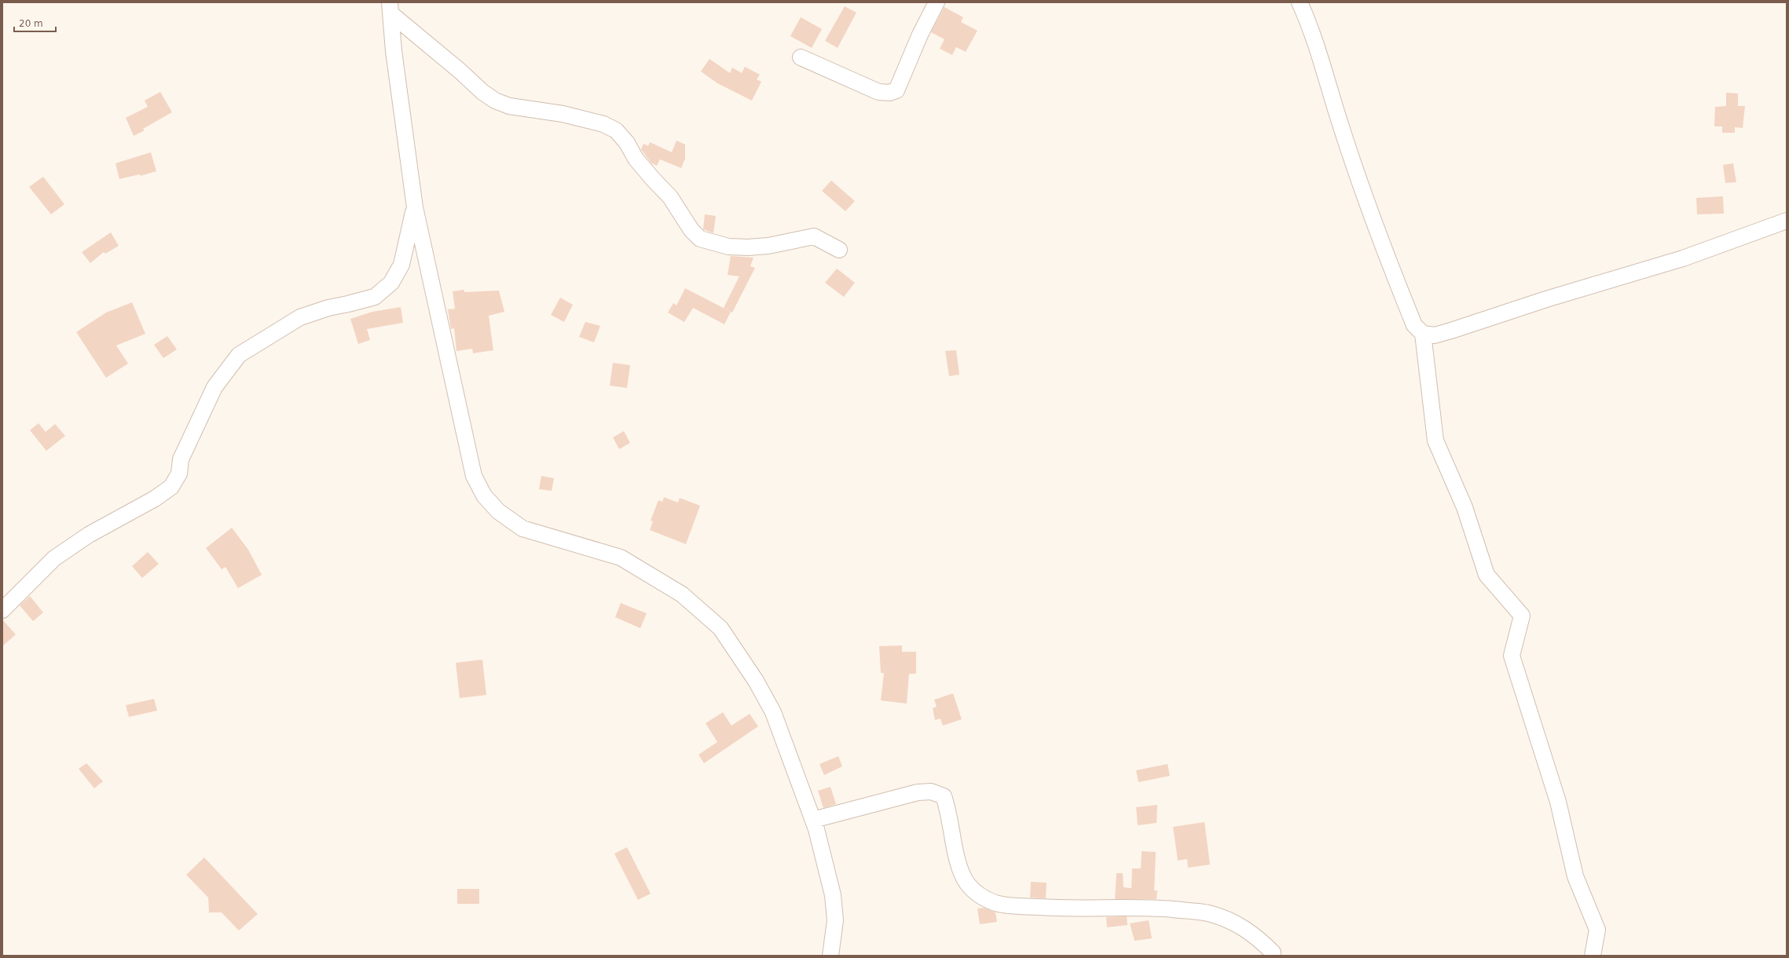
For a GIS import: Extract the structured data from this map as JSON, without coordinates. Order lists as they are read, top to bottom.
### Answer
{
  "scale_bar": "20 m"
}
